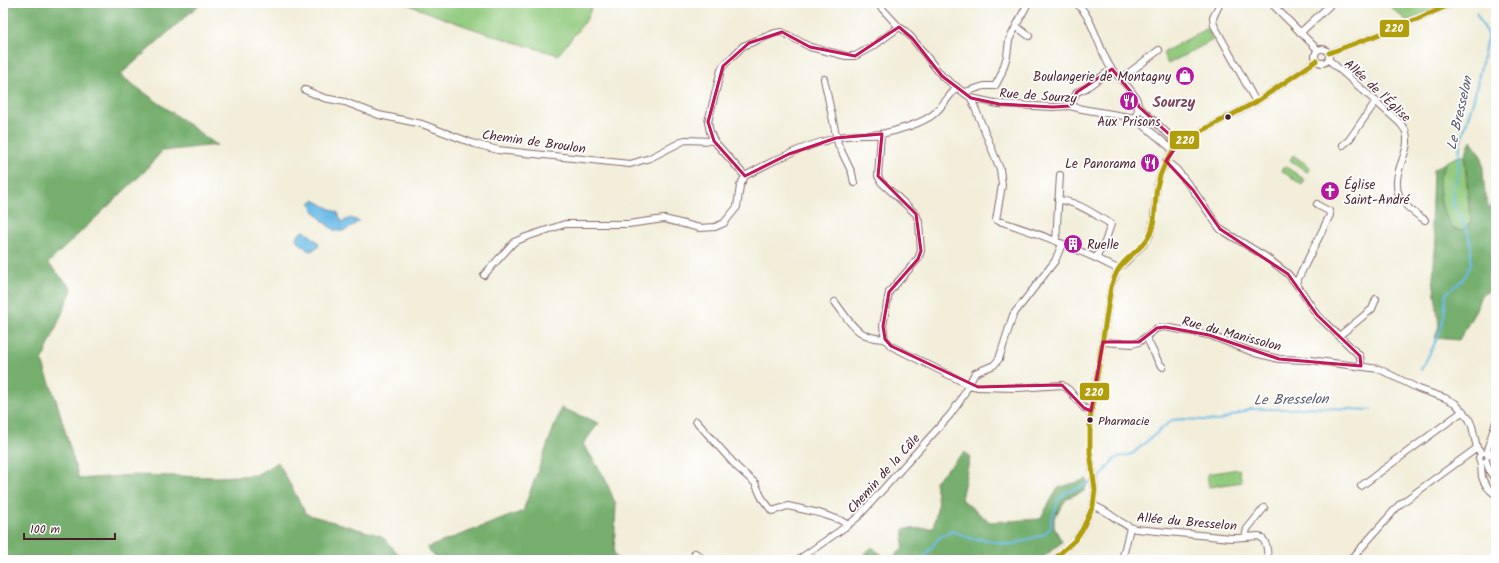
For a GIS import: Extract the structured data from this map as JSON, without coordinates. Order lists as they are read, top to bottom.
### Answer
{
  "streets": {
    "street": [
      "Allée de l'Église",
      "Rue de Sourzy",
      "Chemin de Broulon",
      "Rue du Manissolon",
      "Chemin de la Câle",
      "Allée du Bresselon"
    ]
  },
  "districts": ["Sourzy"],
  "water": ["Le Bresselon"],
  "places": {
    "shop": ["Boulangerie de Montagny"],
    "restaurant": ["Aux Prisons", "Le Panorama"],
    "church": ["Église Saint-André"],
    "building": ["Ruelle"],
    "other": ["Pharmacie"]
  },
  "lines": ["transit line 220"],
  "scale_bar": "100 m"
}
